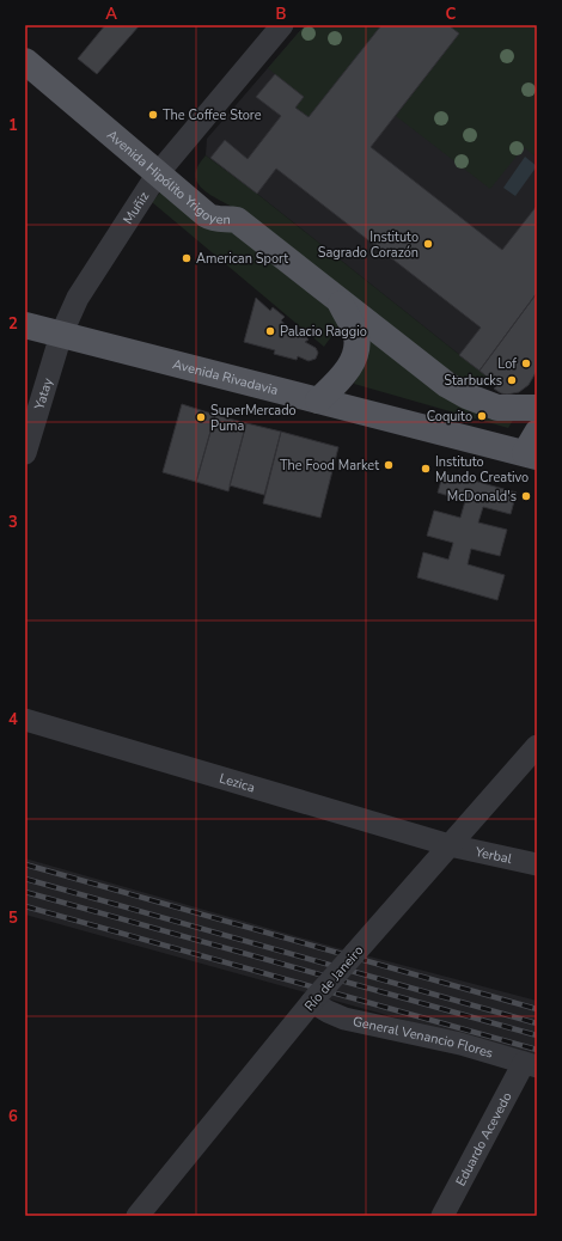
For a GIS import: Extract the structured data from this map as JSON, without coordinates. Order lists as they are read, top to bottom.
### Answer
{
  "streets": {
    "main road": ["Avenida Hipólito Yrigoyen", "Avenida Rivadavia"],
    "street": [
      "Muñiz",
      "Yatay",
      "Lezica",
      "Yerbal",
      "Río de Janeiro",
      "General Venancio Flores",
      "Eduardo Acevedo"
    ]
  },
  "crossings": [
    ["Avenida Hipólito Yrigoyen", "Muñiz"],
    ["Muñiz", "Avenida Rivadavia"],
    ["Muñiz", "Yatay"],
    ["Avenida Rivadavia", "Yatay"],
    ["Lezica", "Yerbal"],
    ["Lezica", "Río de Janeiro"],
    ["Yerbal", "Río de Janeiro"],
    ["Río de Janeiro", "General Venancio Flores"],
    ["General Venancio Flores", "Eduardo Acevedo"]
  ],
  "places": [
    "The Coffee Store",
    "Instituto Sagrado Corazón",
    "American Sport",
    "Palacio Raggio",
    "Lof",
    "Starbucks",
    "Coquito",
    "SuperMercado Puma",
    "The Food Market",
    "Instituto Mundo Creativo",
    "McDonald's"
  ],
  "grid": {
    "columns": ["A", "B", "C"],
    "rows": [
      "1",
      "2",
      "3",
      "4",
      "5",
      "6"
    ]
  }
}
